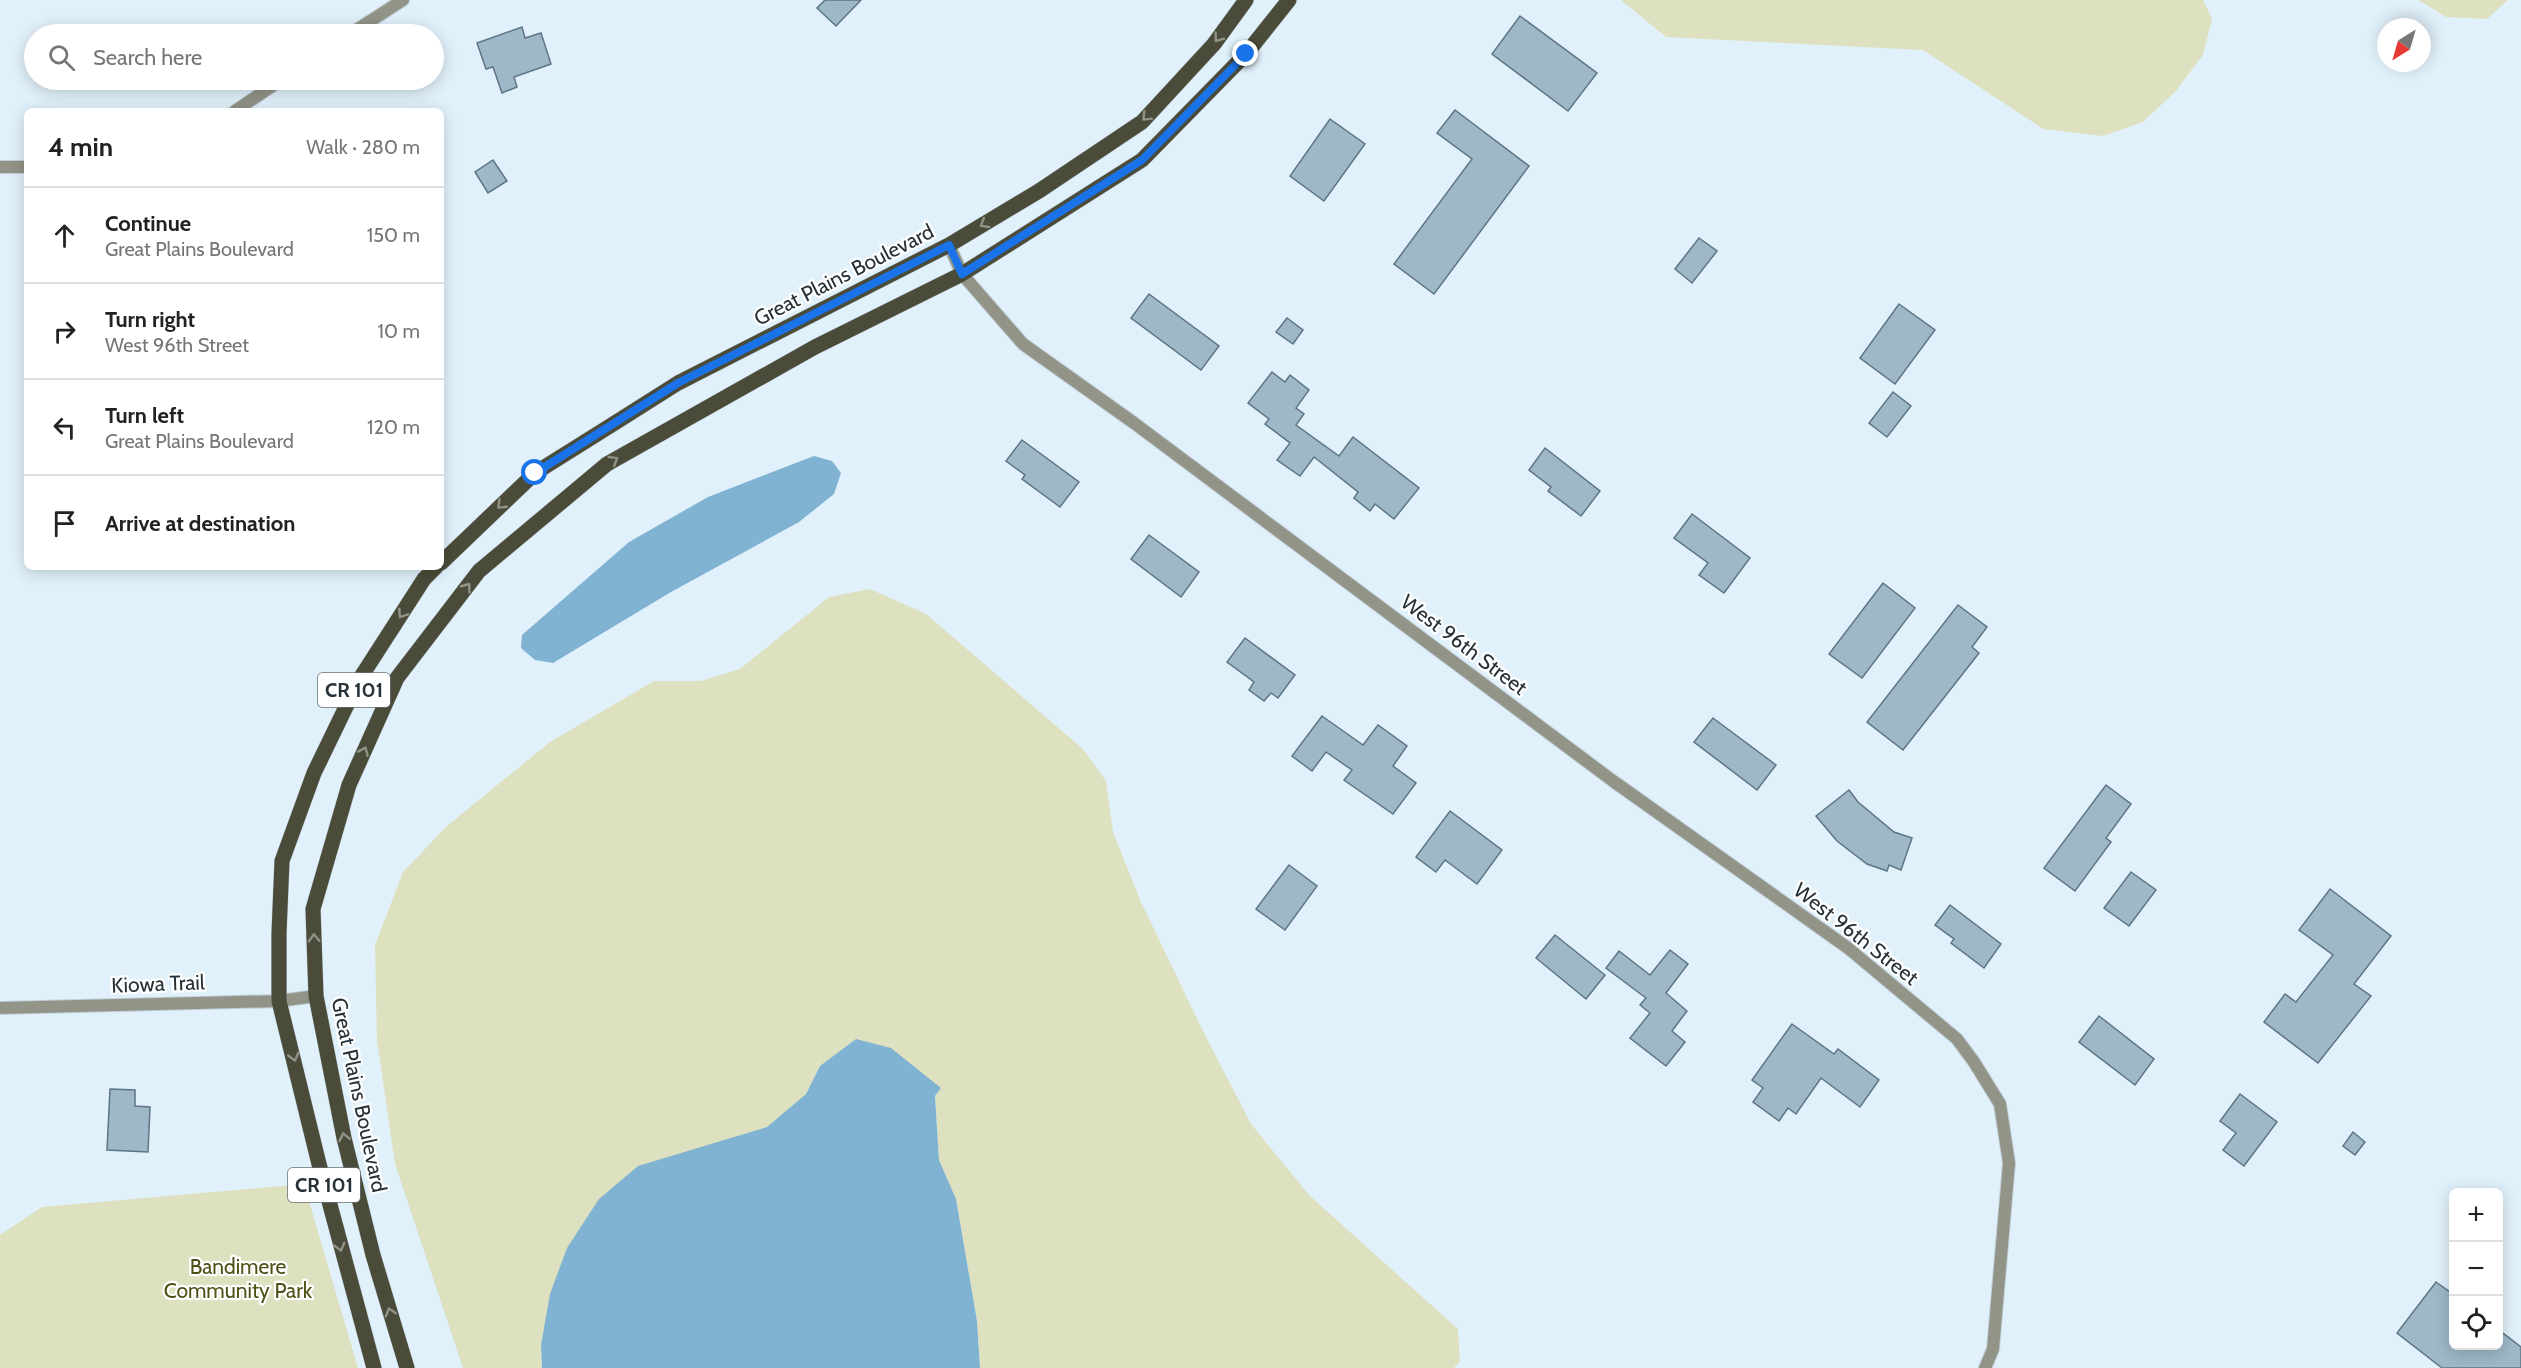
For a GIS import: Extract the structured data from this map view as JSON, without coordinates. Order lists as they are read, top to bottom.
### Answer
{
  "streets": {
    "main road": ["Great Plains Boulevard", "CR 101"],
    "street": ["West 96th Street", "Kiowa Trail"]
  },
  "crossings": [
    ["Great Plains Boulevard", "West 96th Street"],
    ["Great Plains Boulevard", "Kiowa Trail"],
    ["CR 101", "Kiowa Trail"]
  ],
  "parks": ["Bandimere Community Park"],
  "north": "bottom left",
  "page": {
    "search": "Search here",
    "heading": ["4 min", "Walk · 280 m"],
    "list": [
      ["Continue", "Great Plains Boulevard", "150 m"],
      ["Turn right", "West 96th Street", "10 m"],
      ["Turn left", "Great Plains Boulevard", "120 m"],
      "Arrive at destination"
    ],
    "map_buttons": ["+", "−"]
  }
}
